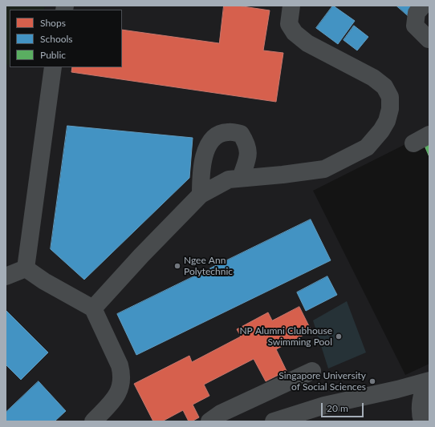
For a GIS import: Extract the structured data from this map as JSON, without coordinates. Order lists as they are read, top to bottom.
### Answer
{
  "places": ["Ngee Ann Polytechnic", "NP Alumni Clubhouse Swimming Pool", "Singapore University of Social Sciences"],
  "legend": ["Shops", "Schools", "Public"],
  "scale_bar": "20 m"
}
